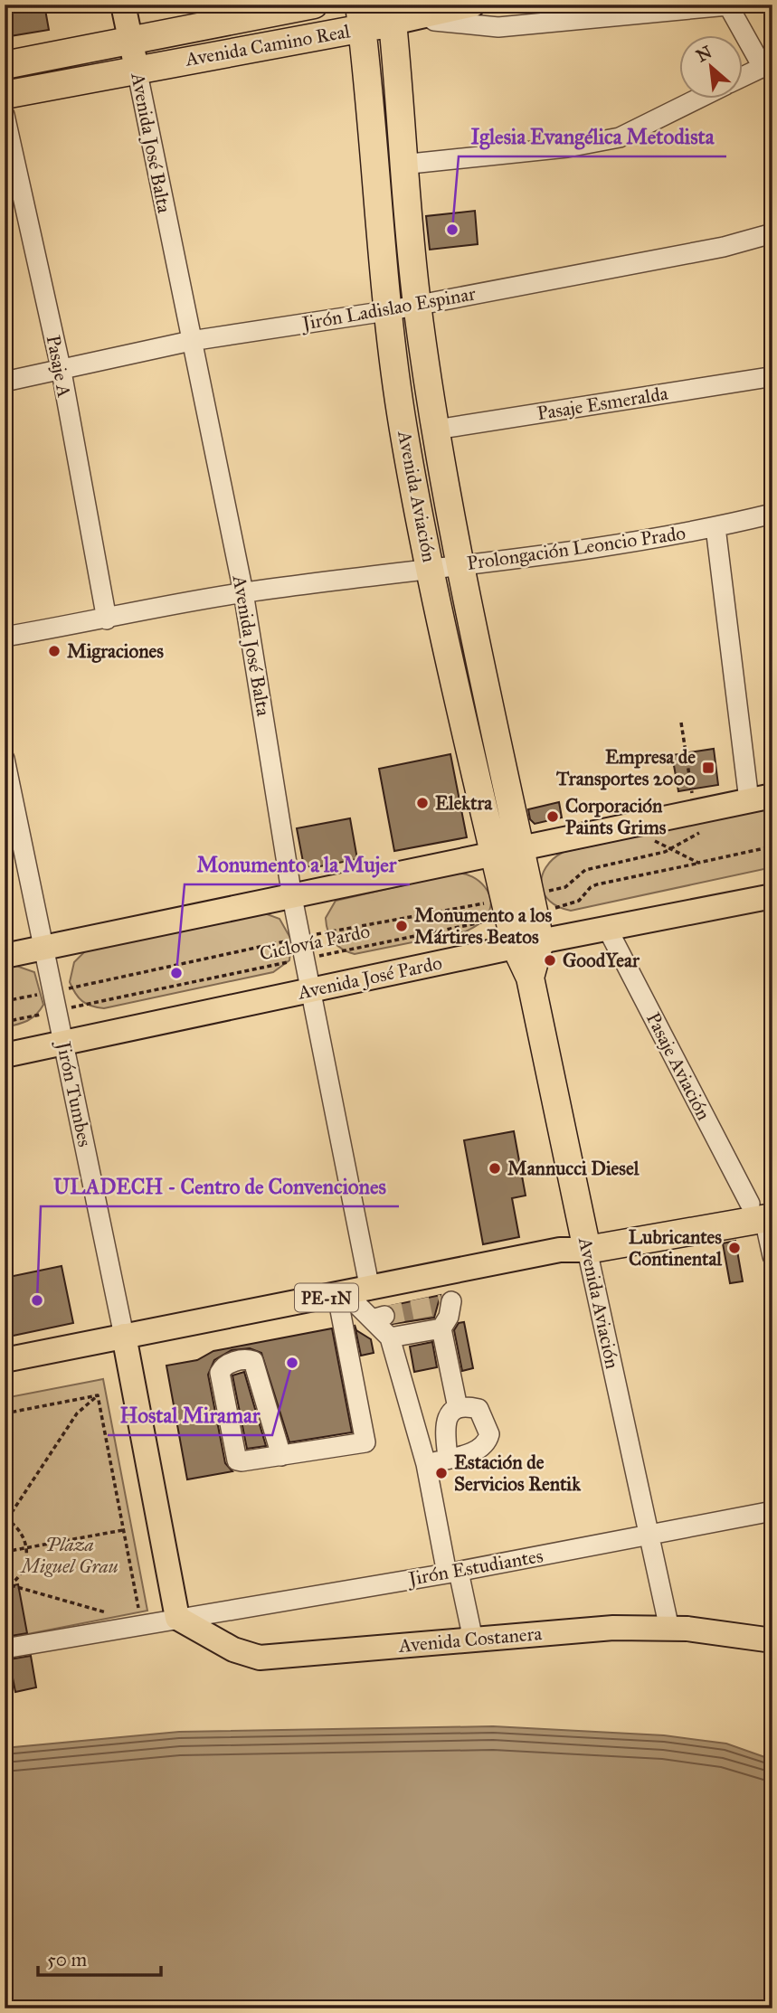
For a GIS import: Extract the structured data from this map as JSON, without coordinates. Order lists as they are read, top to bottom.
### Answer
{
  "streets": {
    "highway": ["Avenida Camino Real", "Avenida Aviación", "PE-1N"],
    "main road": [
      "Avenida José Balta",
      "Avenida José Pardo",
      "Jirón Tumbes",
      "Avenida Costanera"
    ],
    "street": [
      "Jirón Ladislao Espinar",
      "Pasaje A",
      "Pasaje Esmeralda",
      "Prolongación Leoncio Prado",
      "Pasaje Aviación",
      "Jirón Estudiantes"
    ],
    "path": ["Ciclovía Pardo"]
  },
  "crossings": [
    ["Avenida Camino Real", "Avenida José Balta"],
    ["Avenida Camino Real", "Avenida Aviación"],
    ["Avenida José Balta", "Jirón Ladislao Espinar"],
    ["Avenida José Balta", "Prolongación Leoncio Prado"],
    ["Avenida José Balta", "Ciclovía Pardo"],
    ["Avenida José Balta", "Avenida José Pardo"],
    ["Avenida José Balta", "PE-1N"],
    ["Jirón Ladislao Espinar", "Pasaje A"],
    ["Jirón Ladislao Espinar", "Avenida Aviación"],
    ["Pasaje A", "Prolongación Leoncio Prado"],
    ["Pasaje Esmeralda", "Avenida Aviación"],
    ["Avenida Aviación", "Prolongación Leoncio Prado"],
    ["Avenida Aviación", "Ciclovía Pardo"],
    ["Avenida Aviación", "Avenida José Pardo"],
    ["Avenida Aviación", "PE-1N"],
    ["Avenida Aviación", "Jirón Estudiantes"],
    ["Avenida Aviación", "Avenida Costanera"],
    ["Ciclovía Pardo", "Jirón Tumbes"],
    ["Avenida José Pardo", "Pasaje Aviación"],
    ["Avenida José Pardo", "Jirón Tumbes"],
    ["Pasaje Aviación", "PE-1N"],
    ["Jirón Tumbes", "PE-1N"],
    ["Jirón Tumbes", "Jirón Estudiantes"],
    ["Jirón Tumbes", "Avenida Costanera"],
    ["Jirón Estudiantes", "Avenida Costanera"]
  ],
  "parks": ["Plaza Miguel Grau"],
  "places": {
    "other": [
      "Iglesia Evangélica Metodista",
      "Migraciones",
      "Elektra",
      "Corporación Paints Grims",
      "Monumento a los Mártires Beatos",
      "GoodYear",
      "Monumento a la Mujer",
      "Mannucci Diesel",
      "Lubricantes Continental",
      "ULADECH - Centro de Convenciones",
      "Hostal Miramar",
      "Estación de Servicios Rentik"
    ],
    "transit": ["Empresa de Transportes 2000"]
  },
  "scale_bar": "50 m",
  "north": "top left"
}
